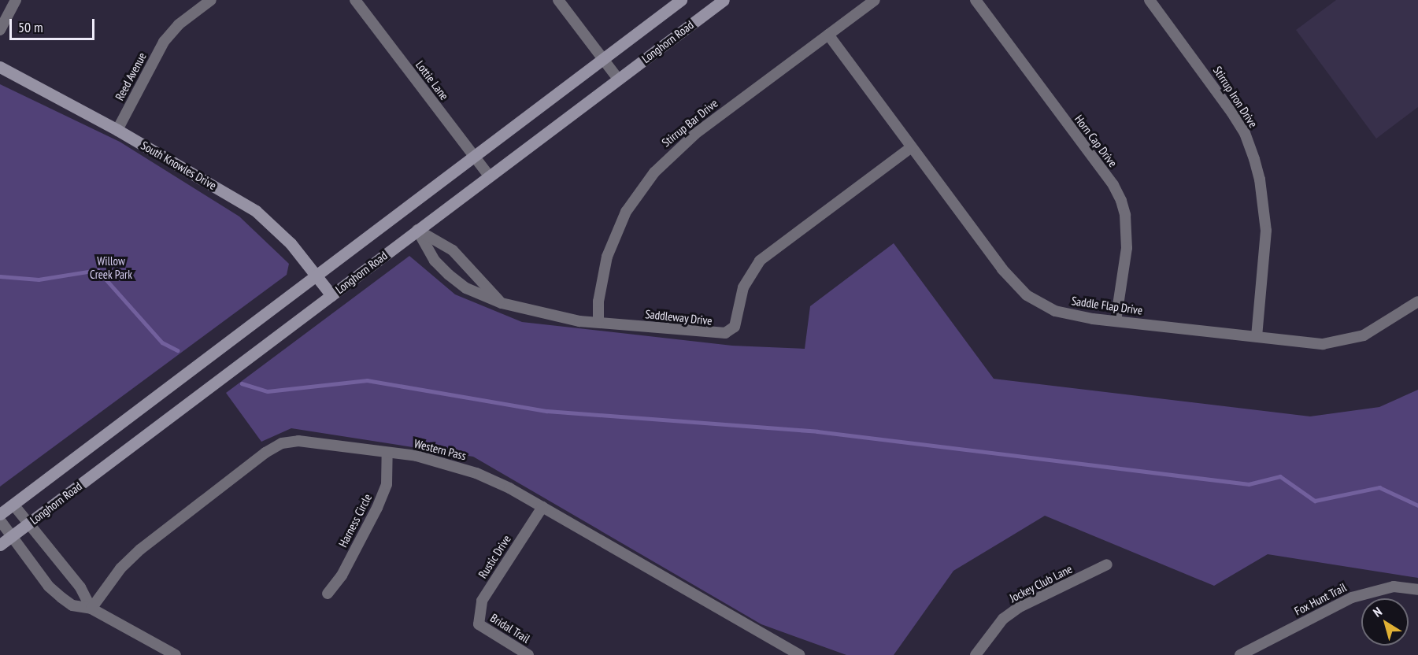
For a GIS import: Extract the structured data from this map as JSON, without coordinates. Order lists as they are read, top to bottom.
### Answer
{
  "streets": {
    "main road": ["Longhorn Road", "South Knowles Drive"],
    "street": [
      "Reed Avenue",
      "Lottie Lane",
      "Stirrup Iron Drive",
      "Stirrup Bar Drive",
      "Horn Cap Drive",
      "Saddle Flap Drive",
      "Saddleway Drive",
      "Western Pass",
      "Harness Circle",
      "Rustic Drive",
      "Jockey Club Lane",
      "Fox Hunt Trail",
      "Bridal Trail"
    ]
  },
  "crossings": [
    ["Longhorn Road", "Lottie Lane"],
    ["Longhorn Road", "South Knowles Drive"],
    ["Longhorn Road", "Saddleway Drive"],
    ["Reed Avenue", "South Knowles Drive"],
    ["Stirrup Iron Drive", "Saddle Flap Drive"],
    ["Stirrup Bar Drive", "Saddle Flap Drive"],
    ["Stirrup Bar Drive", "Saddleway Drive"],
    ["Horn Cap Drive", "Saddle Flap Drive"],
    ["Saddle Flap Drive", "Saddleway Drive"],
    ["Western Pass", "Harness Circle"],
    ["Western Pass", "Rustic Drive"],
    ["Rustic Drive", "Bridal Trail"]
  ],
  "parks": ["Willow Creek Park"],
  "scale_bar": "50 m",
  "north": "top left"
}
